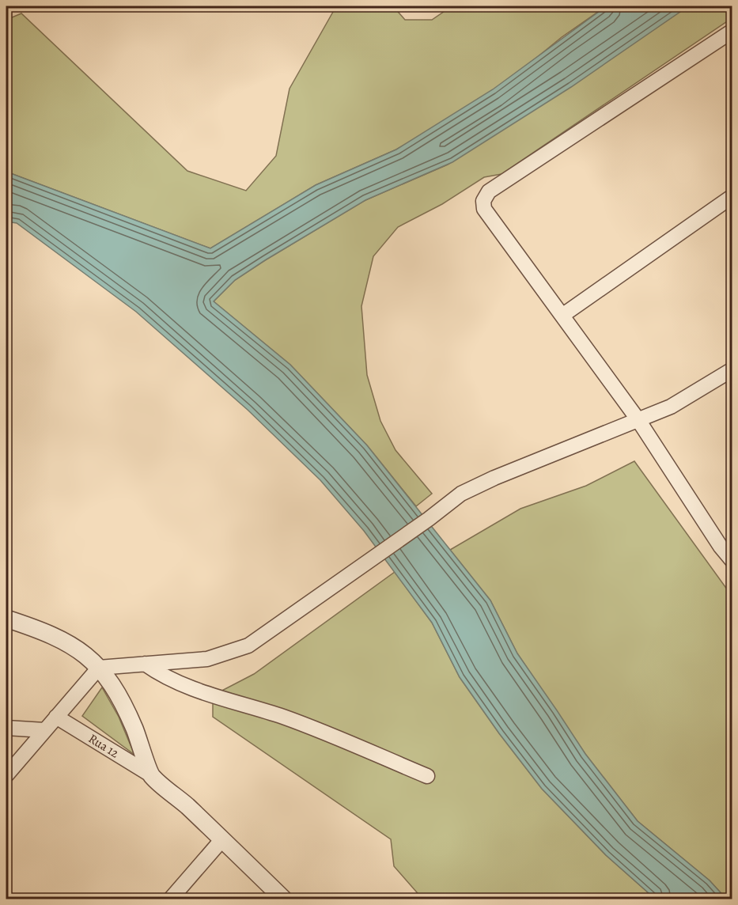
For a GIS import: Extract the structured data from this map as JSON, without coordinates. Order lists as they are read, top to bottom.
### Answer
{
  "streets": {
    "street": ["Rua 12"]
  }
}
